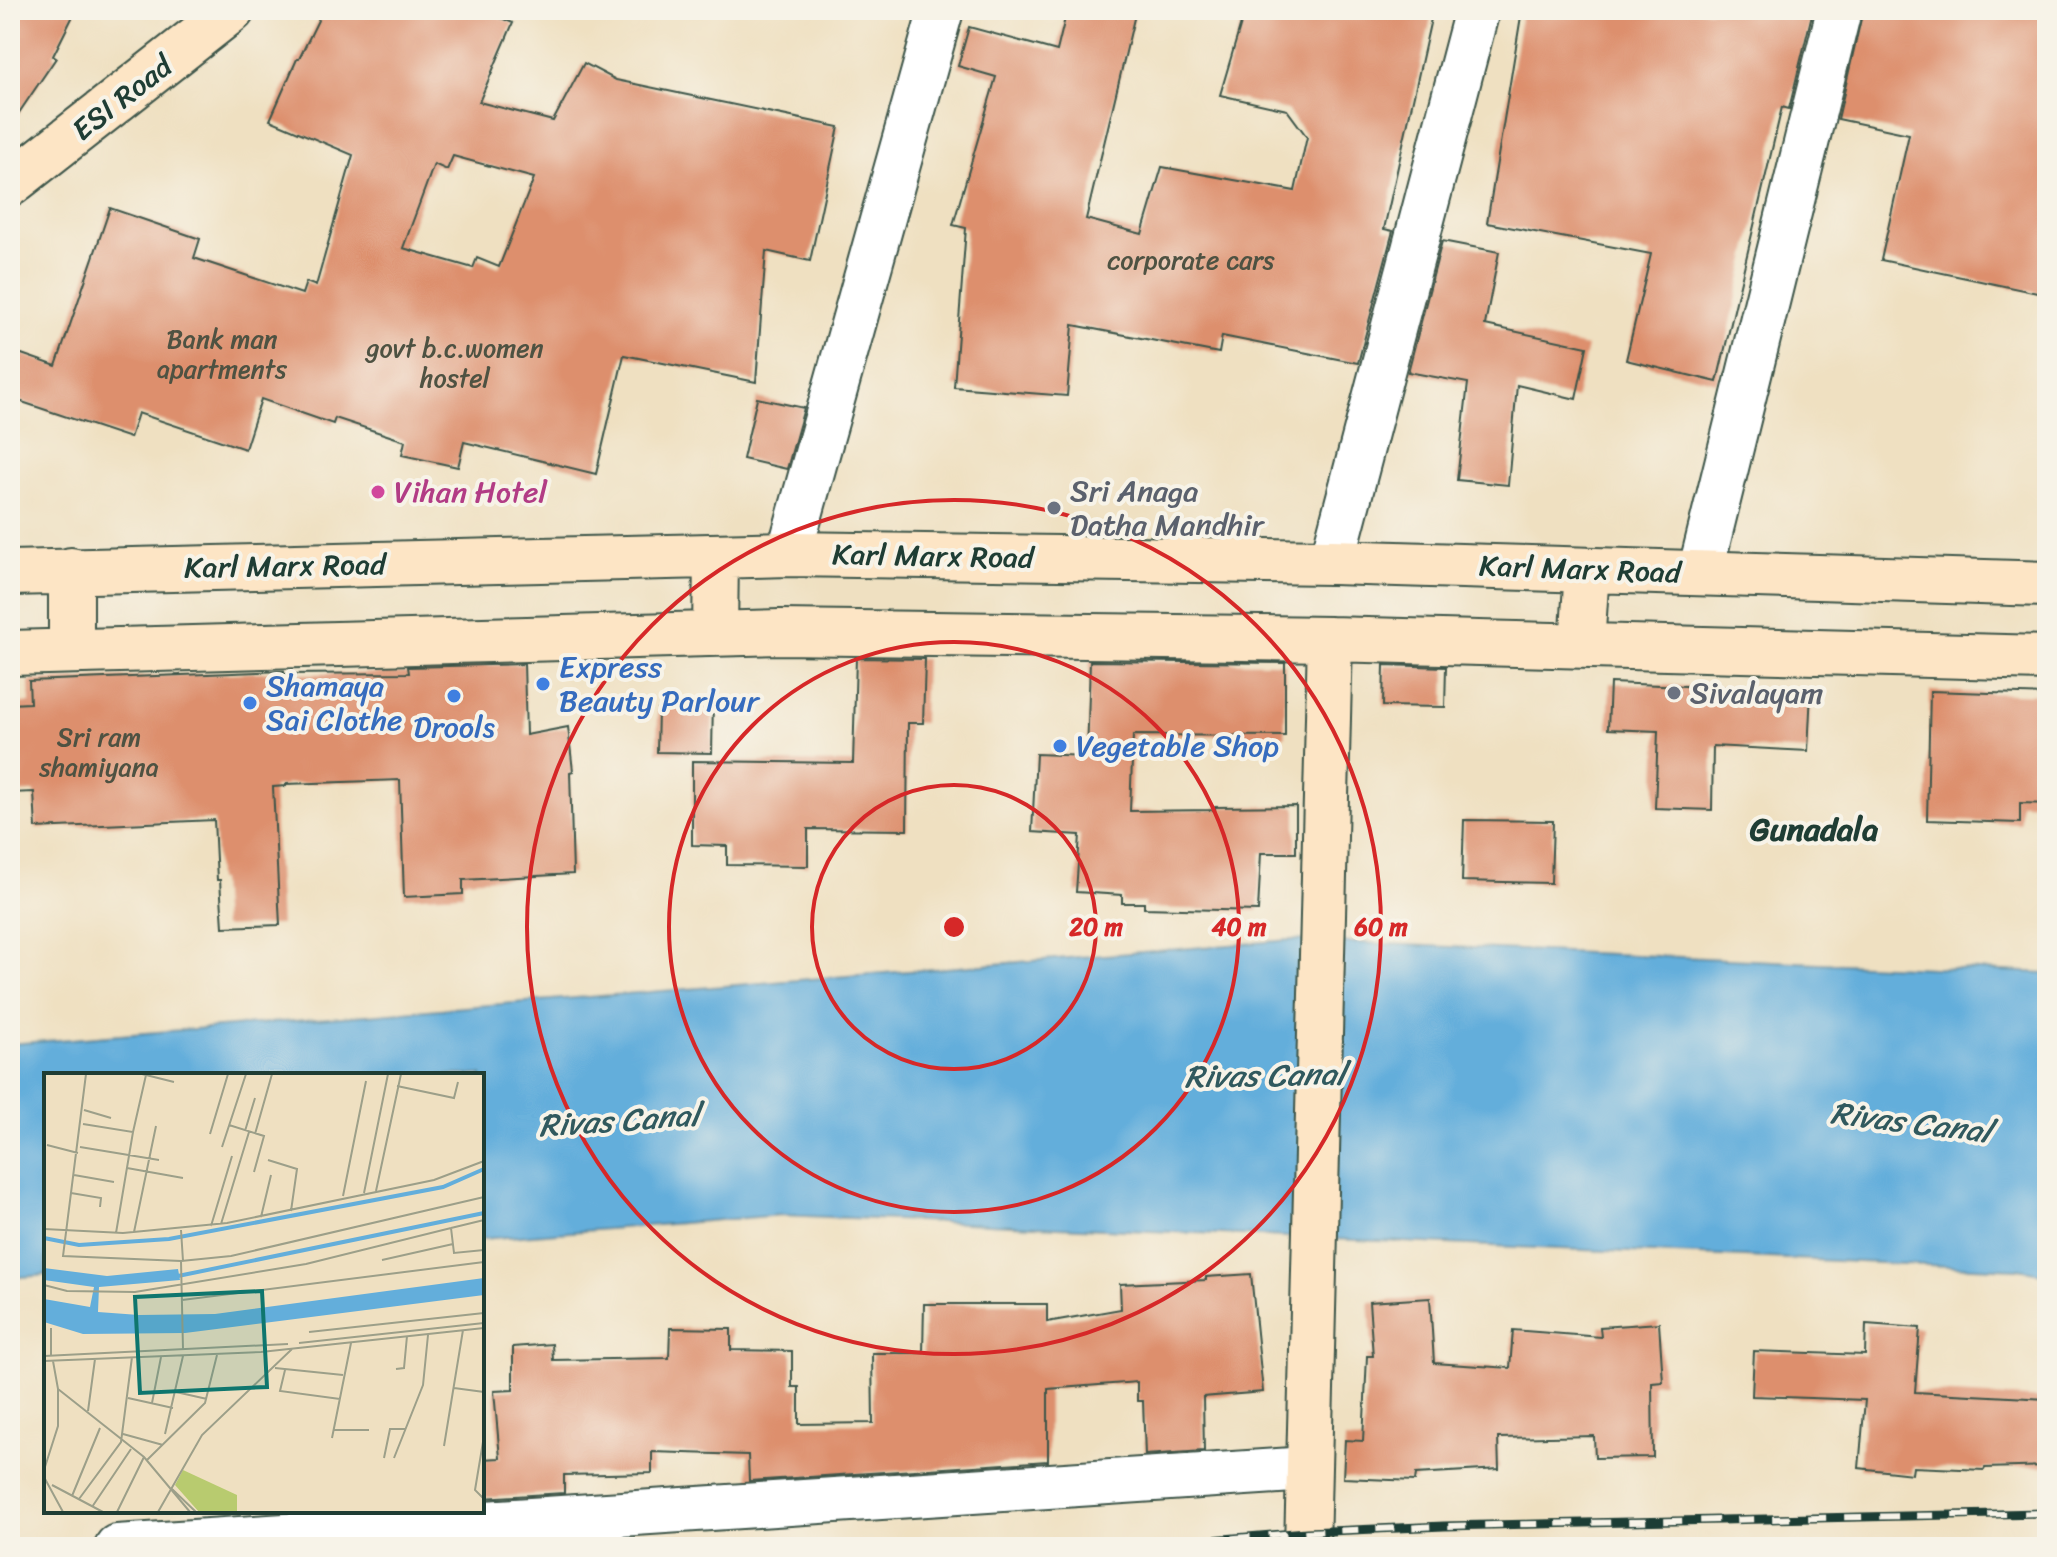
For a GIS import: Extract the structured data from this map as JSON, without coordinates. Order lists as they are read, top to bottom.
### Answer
{
  "streets": {
    "main road": ["ESI Road", "Karl Marx Road"]
  },
  "districts": ["Gunadala"],
  "water": ["Rivas Canal"],
  "places": [
    "Vihan Hotel",
    "Sri Anaga Datha Mandhir",
    "Express Beauty Parlour",
    "Sivalayam",
    "Drools",
    "Shamaya Sai Clothe",
    "Vegetable Shop"
  ],
  "house_numbers": [
    "corporate cars",
    "Bank man apartments",
    "govt b.c.women hostel",
    "Sri ram shamiyana"
  ],
  "rings": ["20 m", "40 m", "60 m"]
}
